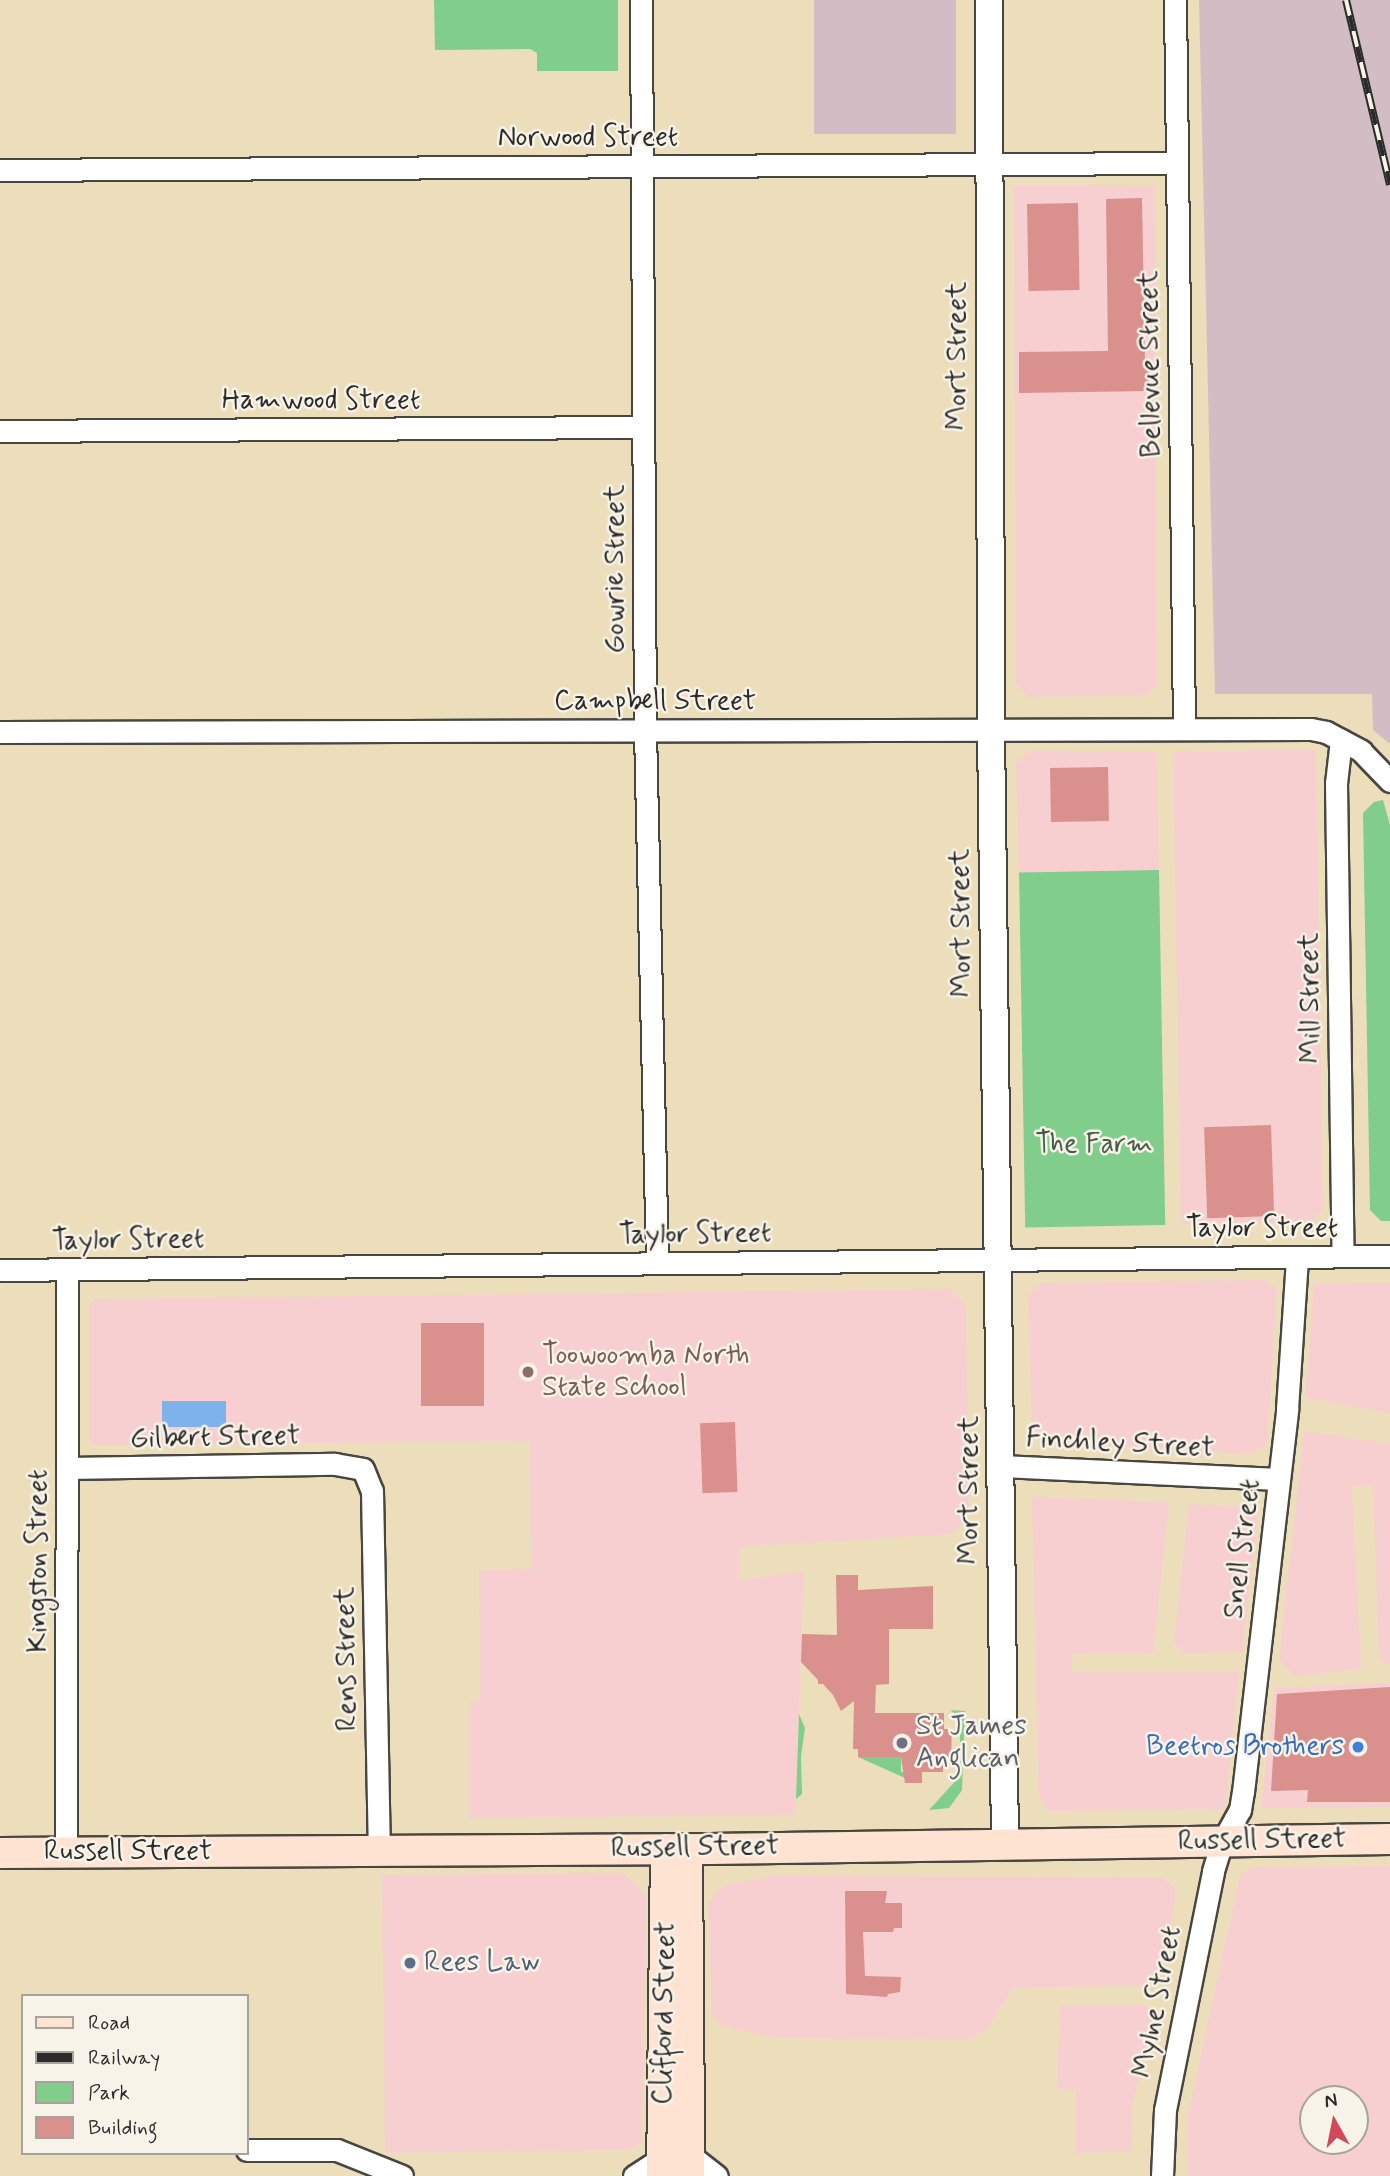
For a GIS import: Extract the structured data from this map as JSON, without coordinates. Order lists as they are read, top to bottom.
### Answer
{
  "streets": {
    "main road": ["Russell Street", "Clifford Street"],
    "street": [
      "Norwood Street",
      "Mort Street",
      "Bellevue Street",
      "Hamwood Street",
      "Gowrie Street",
      "Campbell Street",
      "Mill Street",
      "Taylor Street",
      "Gilbert Street",
      "Finchley Street",
      "Snell Street",
      "Kingston Street",
      "Rens Street",
      "Mylne Street"
    ]
  },
  "crossings": [
    ["Norwood Street", "Mort Street"],
    ["Norwood Street", "Bellevue Street"],
    ["Norwood Street", "Gowrie Street"],
    ["Mort Street", "Campbell Street"],
    ["Mort Street", "Taylor Street"],
    ["Mort Street", "Finchley Street"],
    ["Mort Street", "Russell Street"],
    ["Bellevue Street", "Campbell Street"],
    ["Hamwood Street", "Gowrie Street"],
    ["Gowrie Street", "Campbell Street"],
    ["Gowrie Street", "Taylor Street"],
    ["Campbell Street", "Mill Street"],
    ["Mill Street", "Taylor Street"],
    ["Taylor Street", "Snell Street"],
    ["Taylor Street", "Kingston Street"],
    ["Gilbert Street", "Kingston Street"],
    ["Gilbert Street", "Rens Street"],
    ["Finchley Street", "Snell Street"],
    ["Snell Street", "Russell Street"],
    ["Snell Street", "Mylne Street"],
    ["Kingston Street", "Russell Street"],
    ["Rens Street", "Russell Street"],
    ["Russell Street", "Mylne Street"],
    ["Russell Street", "Clifford Street"]
  ],
  "parks": ["The Farm"],
  "places": [
    "Toowoomba North State School",
    "St James Anglican",
    "Beetros Brothers",
    "Rees Law"
  ],
  "legend": [
    "Road",
    "Railway",
    "Park",
    "Building"
  ],
  "north": "top"
}
